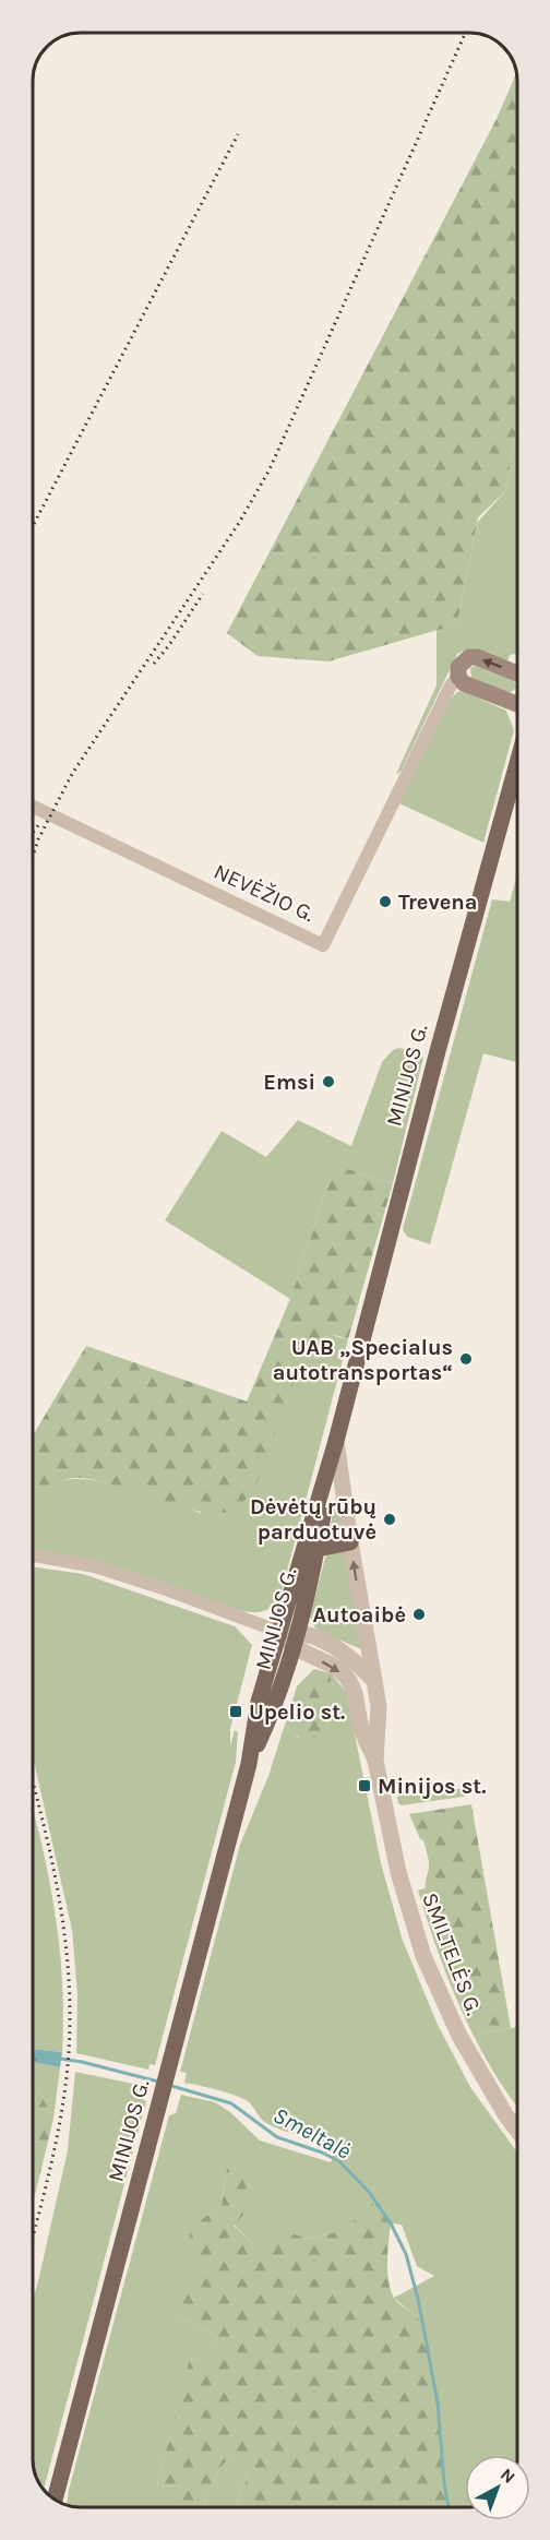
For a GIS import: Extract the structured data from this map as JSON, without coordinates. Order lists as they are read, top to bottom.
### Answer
{
  "streets": {
    "main road": ["MINIJOS G."],
    "street": ["NEVĖŽIO G.", "SMILTELĖS G."]
  },
  "water": ["Smeltalė"],
  "places": {
    "other": [
      "Trevena",
      "Emsi",
      "UAB „Specialus autotransportas“",
      "Dėvėtų rūbų parduotuvė",
      "Autoaibė"
    ],
    "transit": ["Upelio st.", "Minijos st."]
  },
  "north": "top right"
}
